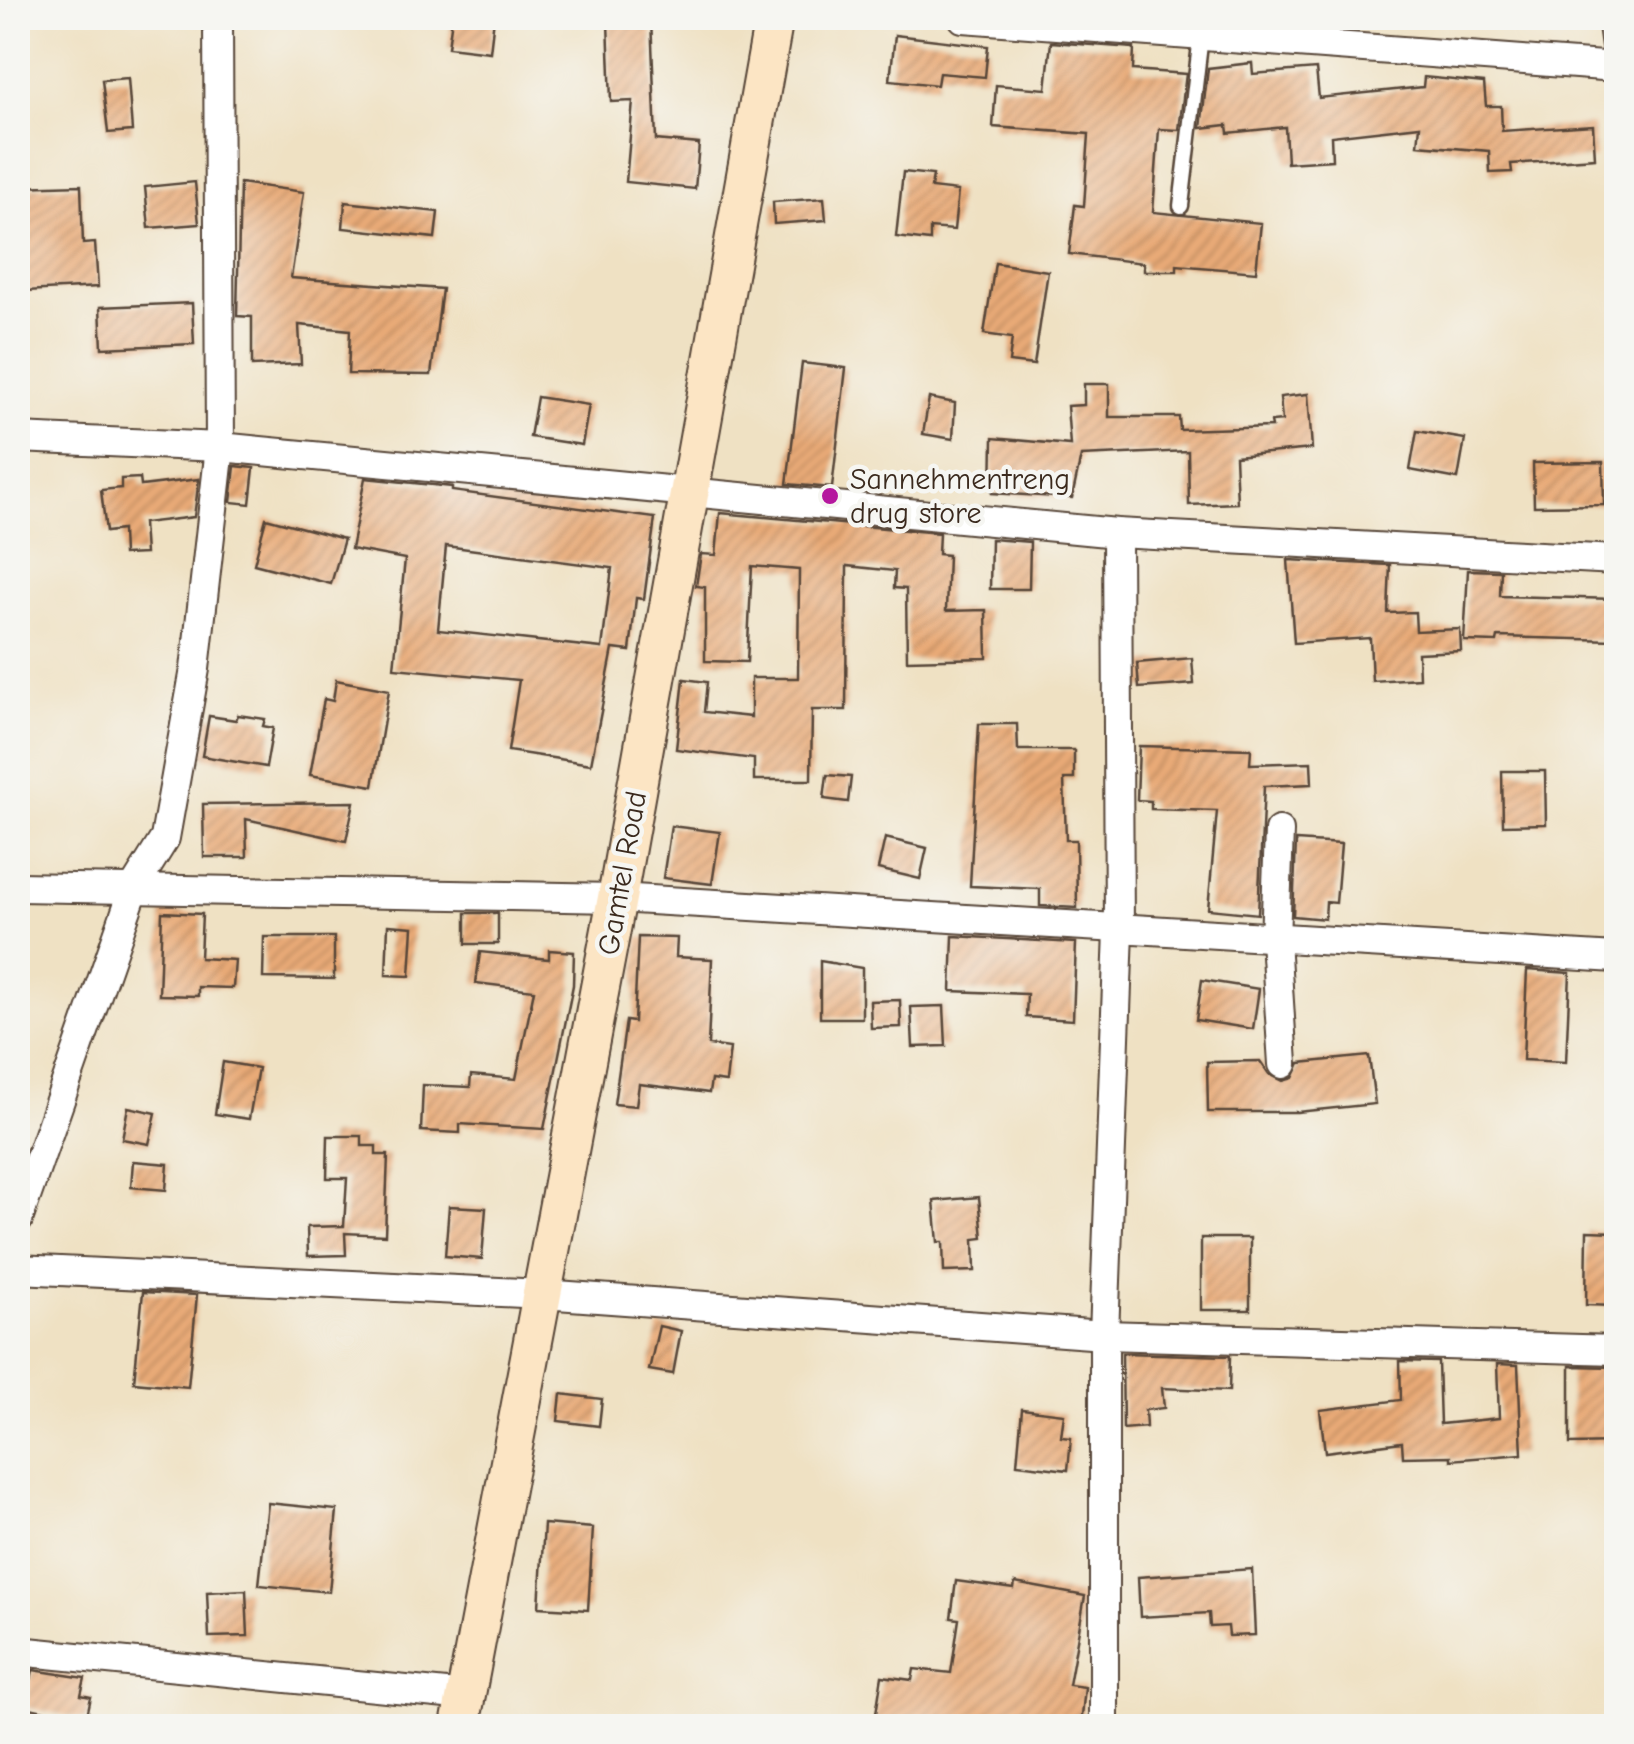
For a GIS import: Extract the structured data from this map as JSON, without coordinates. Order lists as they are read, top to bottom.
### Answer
{
  "streets": {
    "street": ["Gamtel Road"]
  },
  "places": ["Sannehmentreng drug store"]
}
